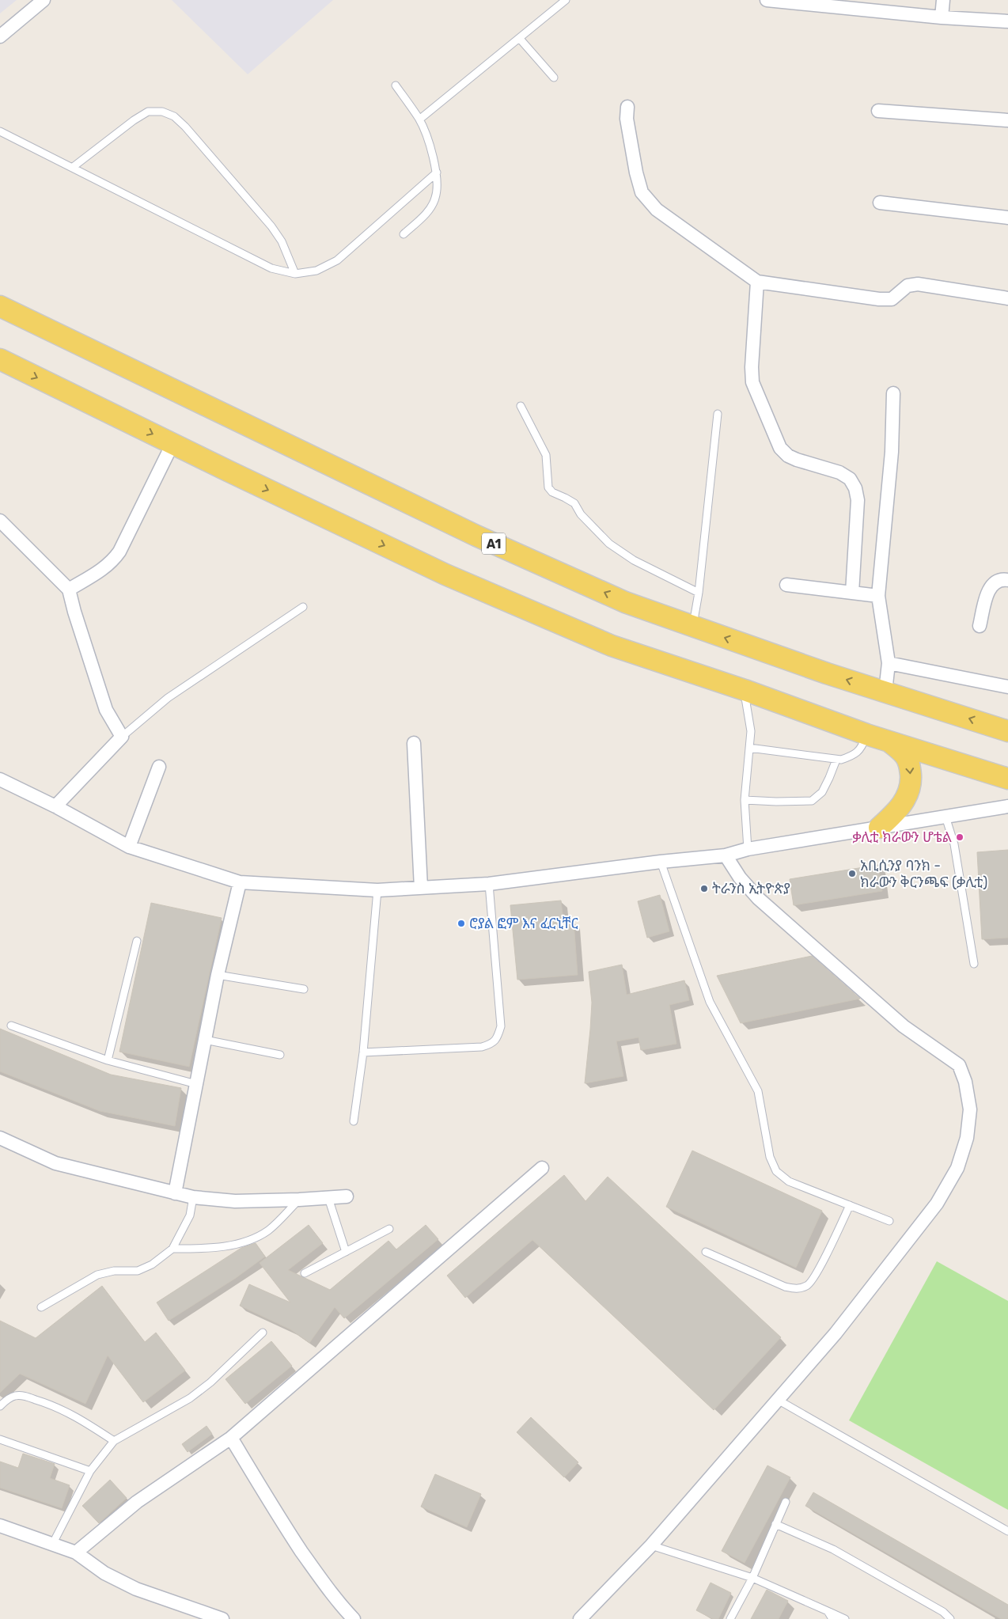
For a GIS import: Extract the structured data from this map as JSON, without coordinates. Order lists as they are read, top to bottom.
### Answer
{
  "streets": {
    "main road": ["A1"]
  },
  "places": [
    "ቃሊቲ ክራውን ሆቴል",
    "አቢሲንያ ባንክ - ክራውን ቅርንጫፍ (ቃሊቲ)",
    "ትራንስ ኢትዮጵያ",
    "ሮያል ፎም እና ፈርኒቸር"
  ]
}
